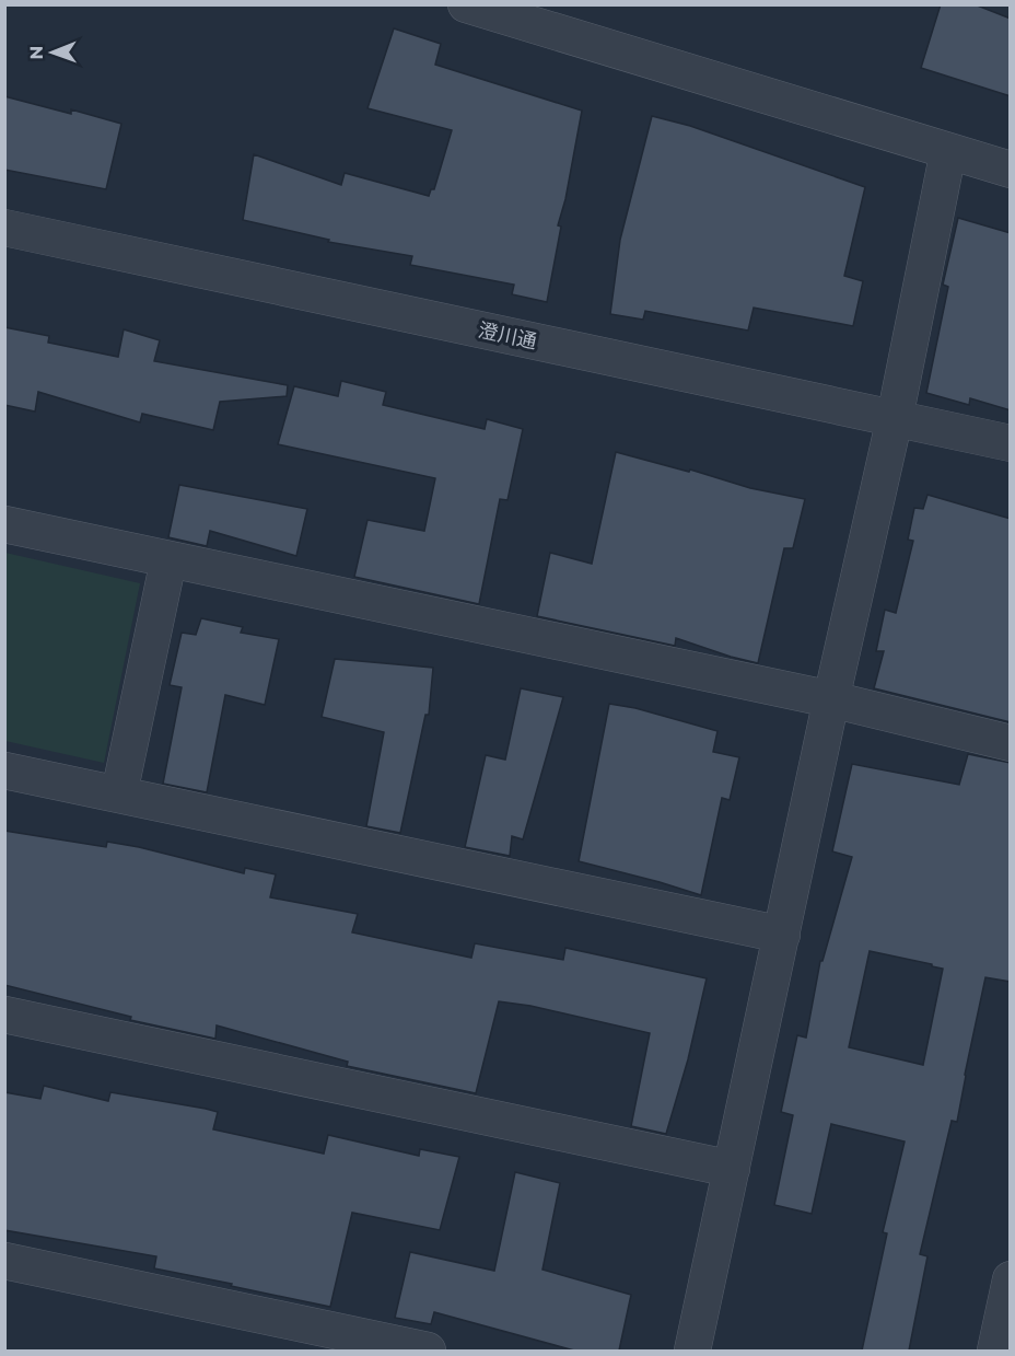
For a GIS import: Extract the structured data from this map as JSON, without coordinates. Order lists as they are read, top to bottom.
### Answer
{
  "streets": {
    "street": ["澄川通"]
  },
  "north": "left"
}
